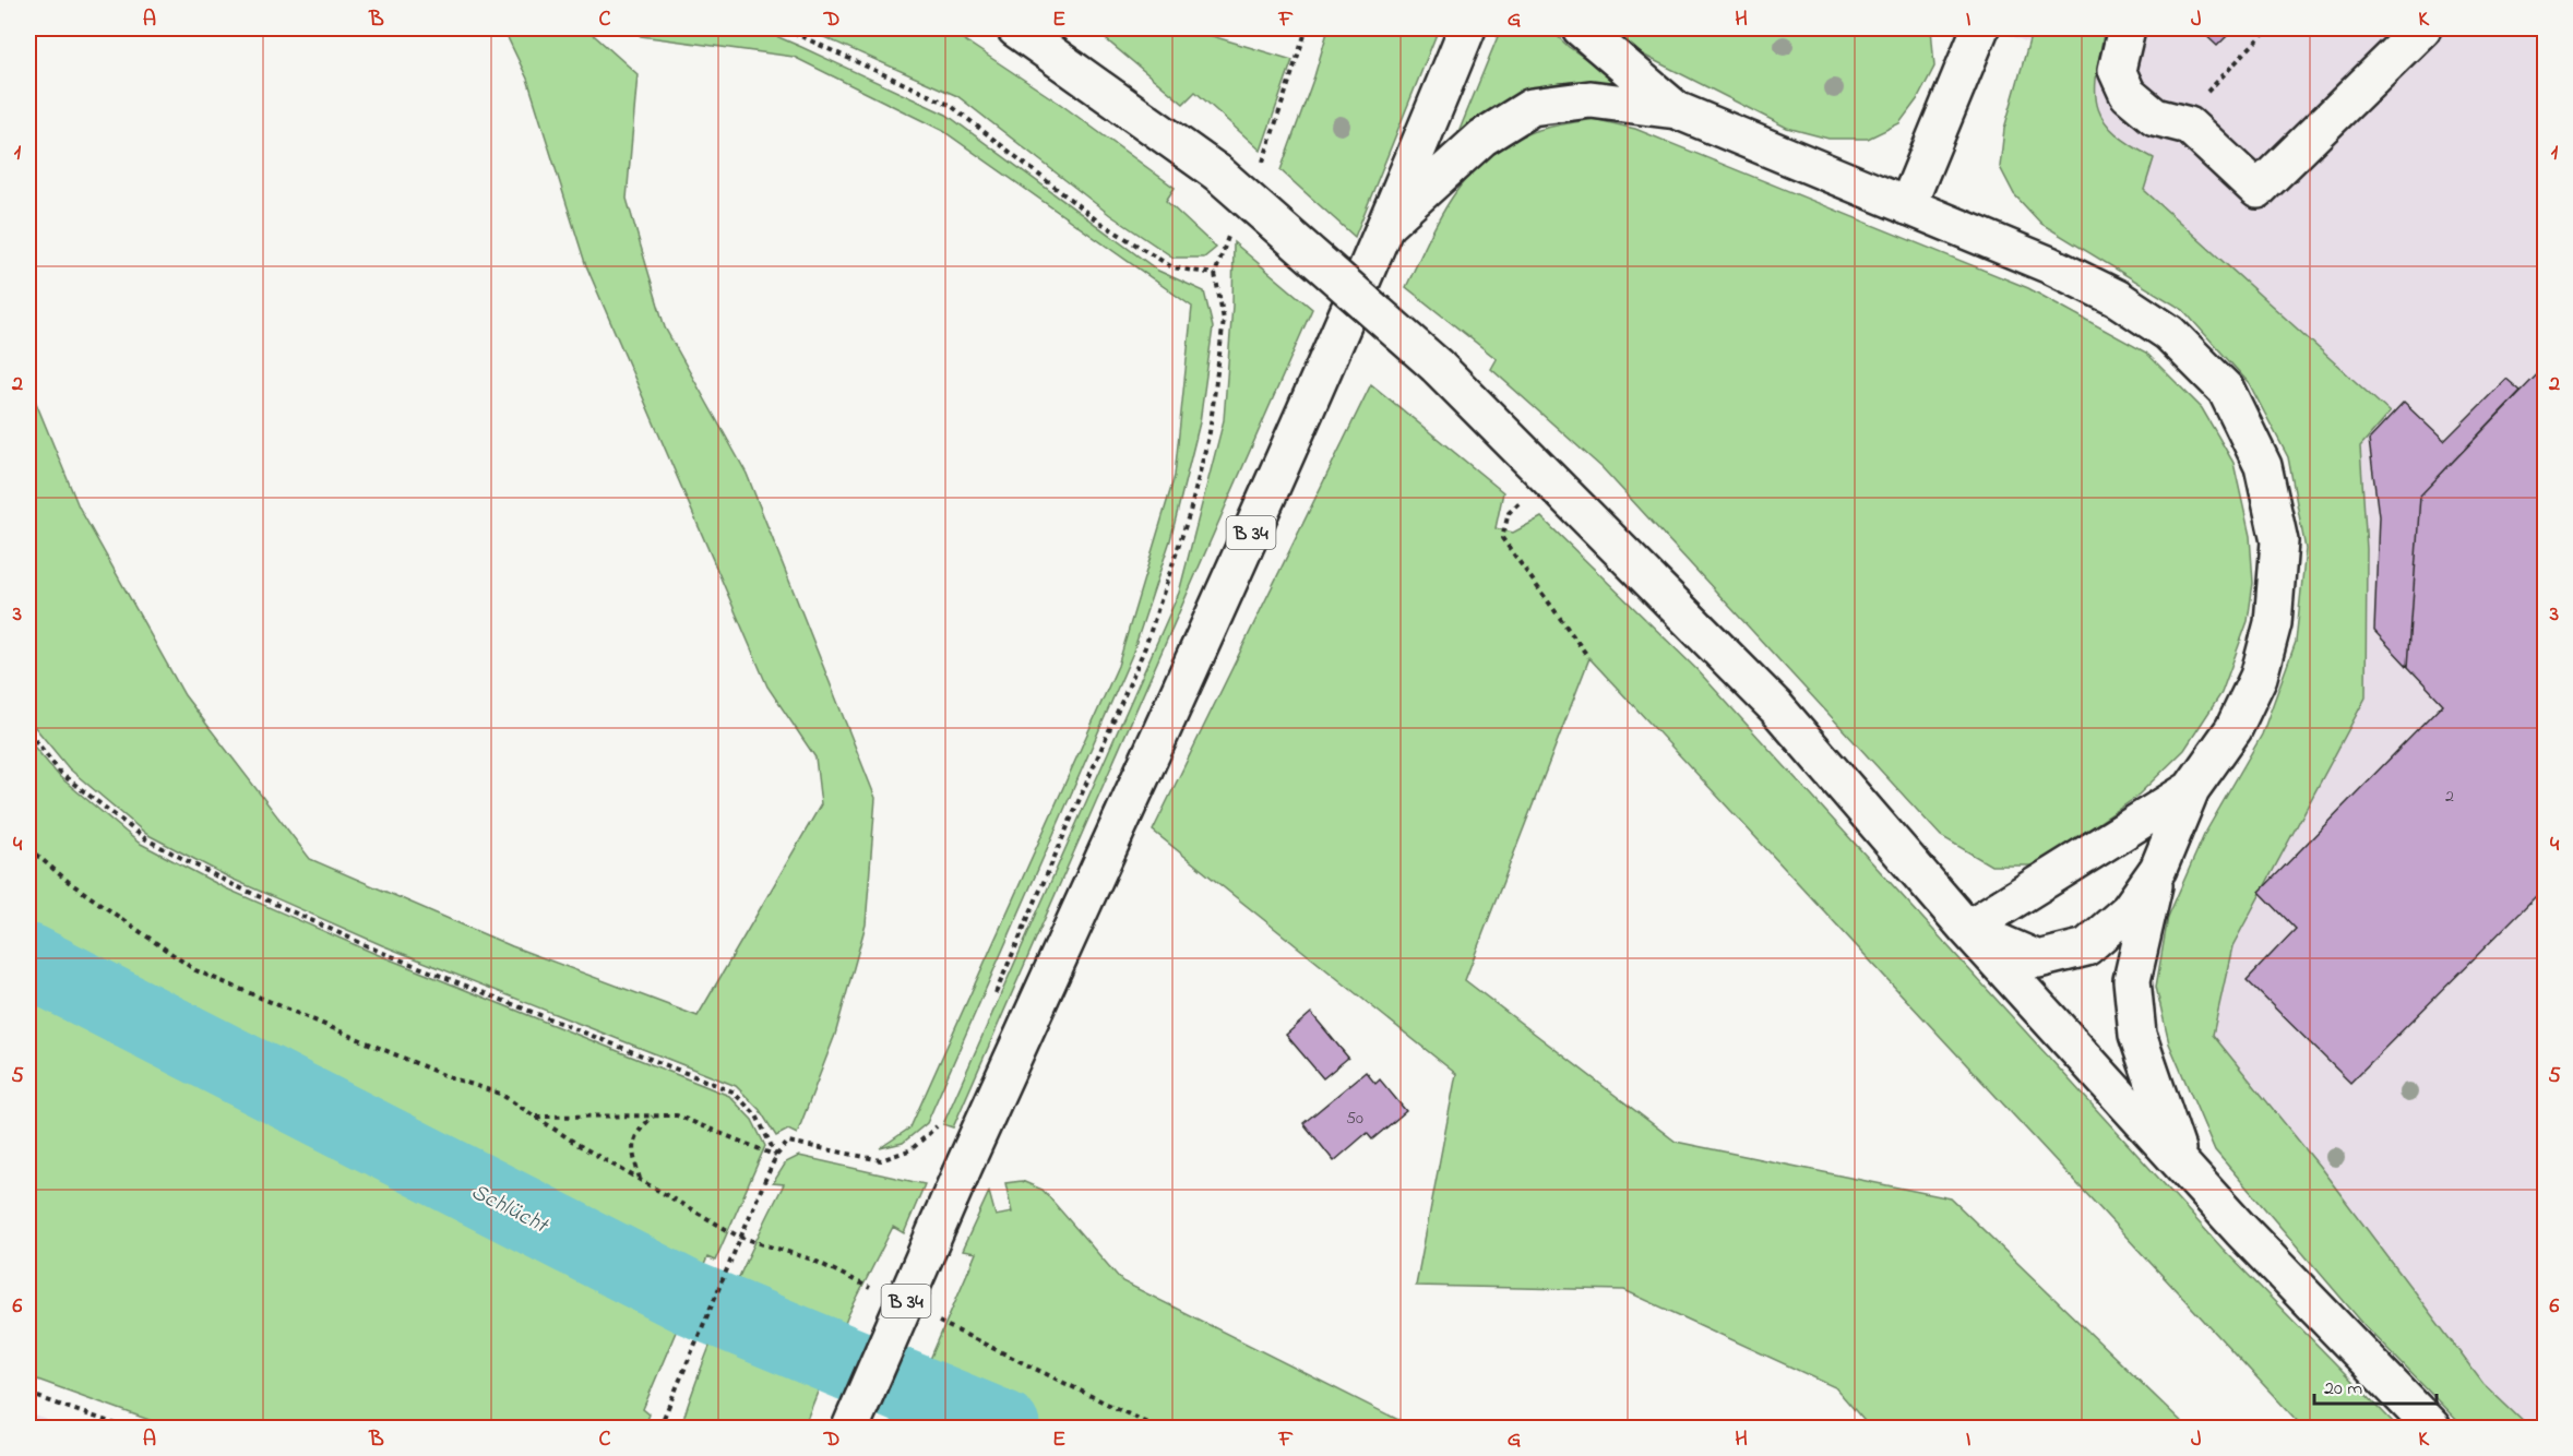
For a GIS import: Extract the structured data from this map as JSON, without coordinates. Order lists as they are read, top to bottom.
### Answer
{
  "streets": {
    "main road": ["B 34"]
  },
  "water": ["Schlücht"],
  "house_numbers": ["2", "50"],
  "scale_bar": "20 m",
  "grid": {
    "columns": [
      "A",
      "B",
      "C",
      "D",
      "E",
      "F",
      "G",
      "H",
      "I",
      "J",
      "K"
    ],
    "rows": [
      "1",
      "2",
      "3",
      "4",
      "5",
      "6"
    ]
  }
}
